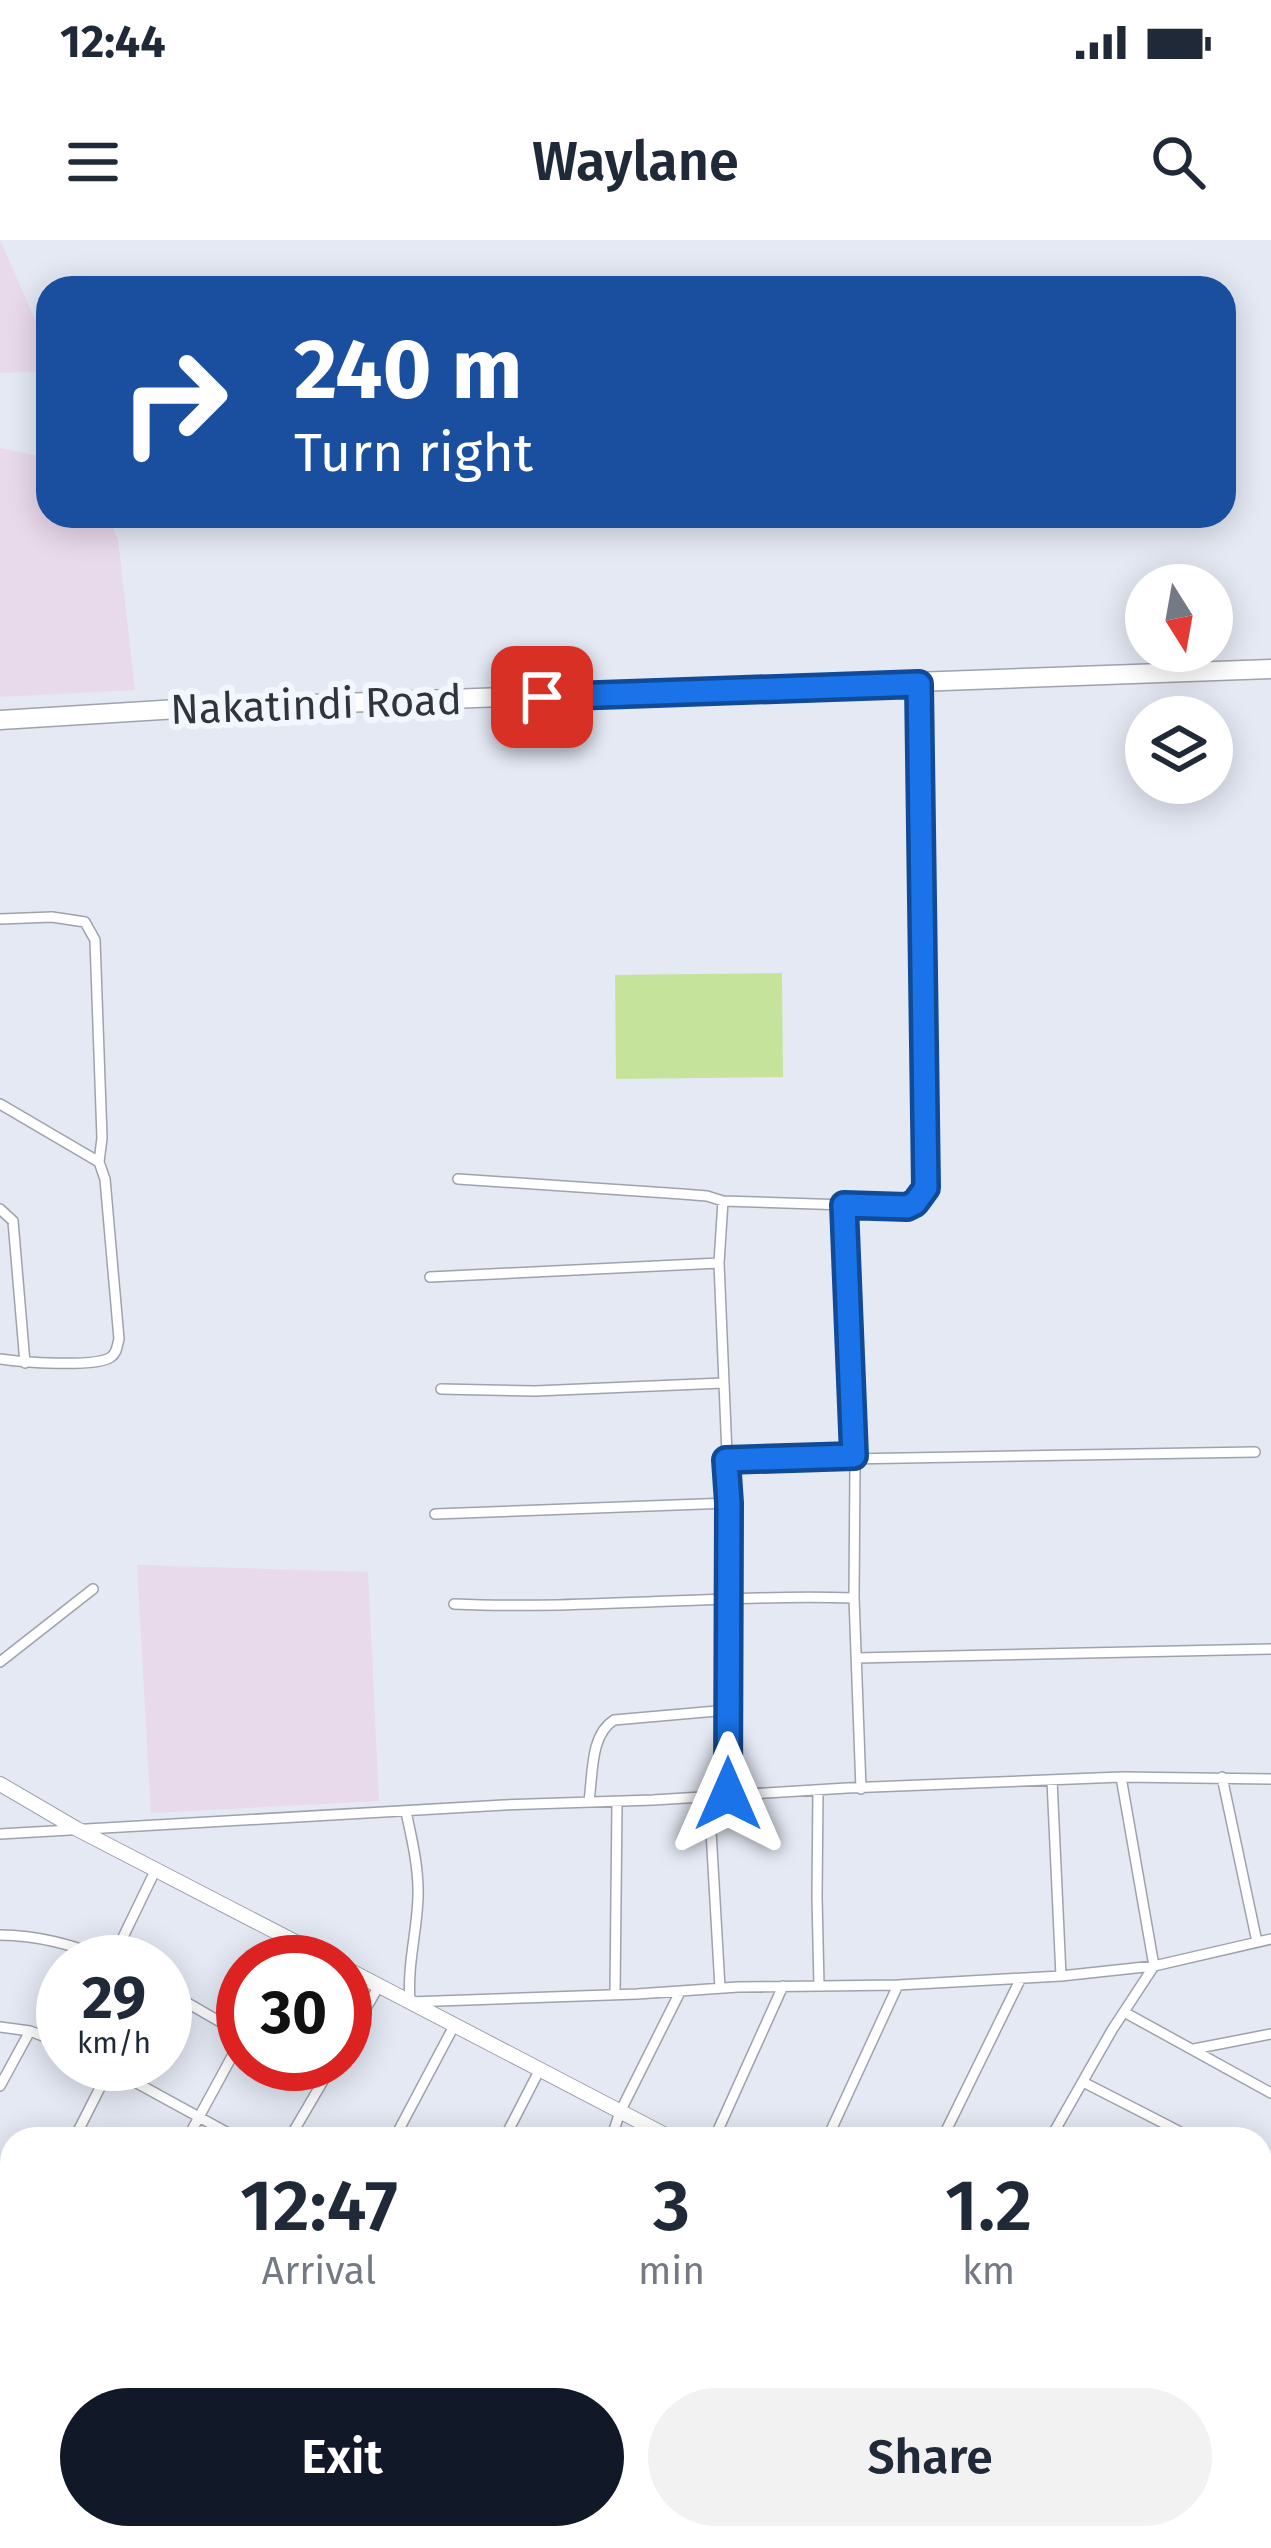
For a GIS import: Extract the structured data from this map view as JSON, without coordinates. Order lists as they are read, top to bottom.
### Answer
{
  "streets": {
    "highway": ["Nakatindi Road"]
  },
  "north": "bottom",
  "page": {
    "status": "12:44",
    "header": "Waylane",
    "turn": ["240 m", "Turn right"],
    "speed": "29 km/h",
    "limit": "30",
    "eta": [
      "12:47",
      "Arrival",
      "3",
      "min",
      "1.2",
      "km"
    ],
    "buttons": ["Exit", "Share"]
  }
}
